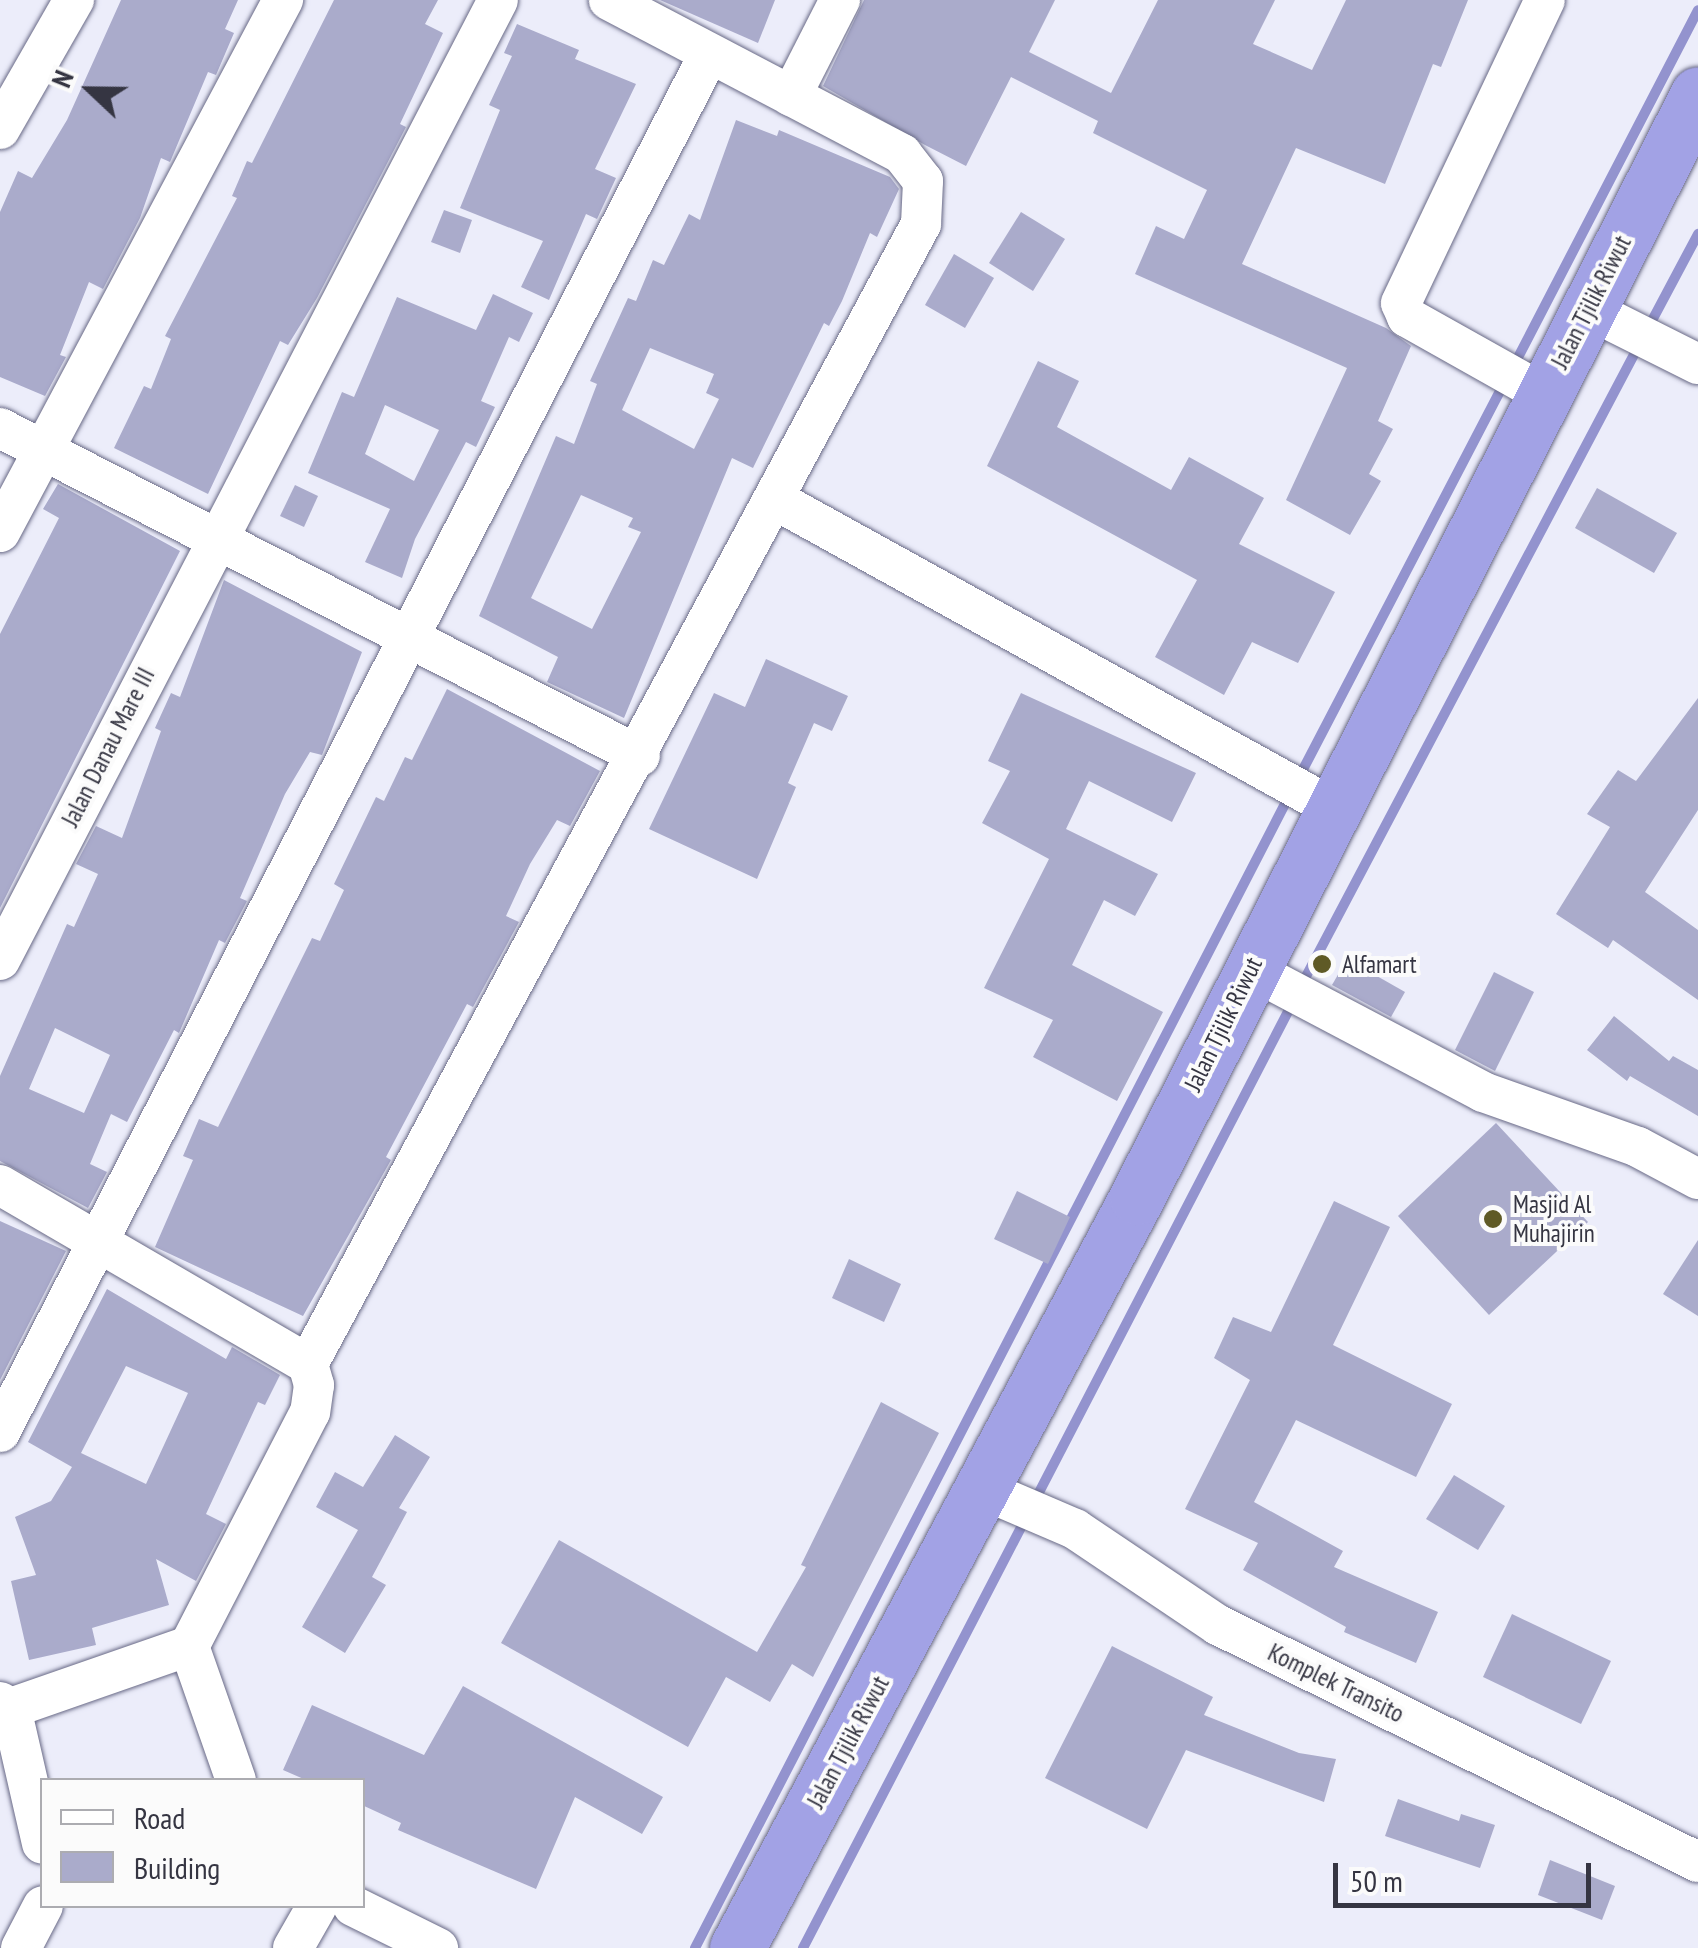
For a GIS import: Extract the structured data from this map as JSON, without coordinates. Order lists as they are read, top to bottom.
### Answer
{
  "streets": {
    "highway": ["Jalan Tjilik Riwut"],
    "street": ["Jalan Danau Mare III", "Komplek Transito"]
  },
  "crossings": [
    ["Jalan Tjilik Riwut", "Komplek Transito"]
  ],
  "places": ["Alfamart", "Masjid Al Muhajirin"],
  "legend": ["Road", "Building"],
  "scale_bar": "50 m",
  "north": "left"
}
